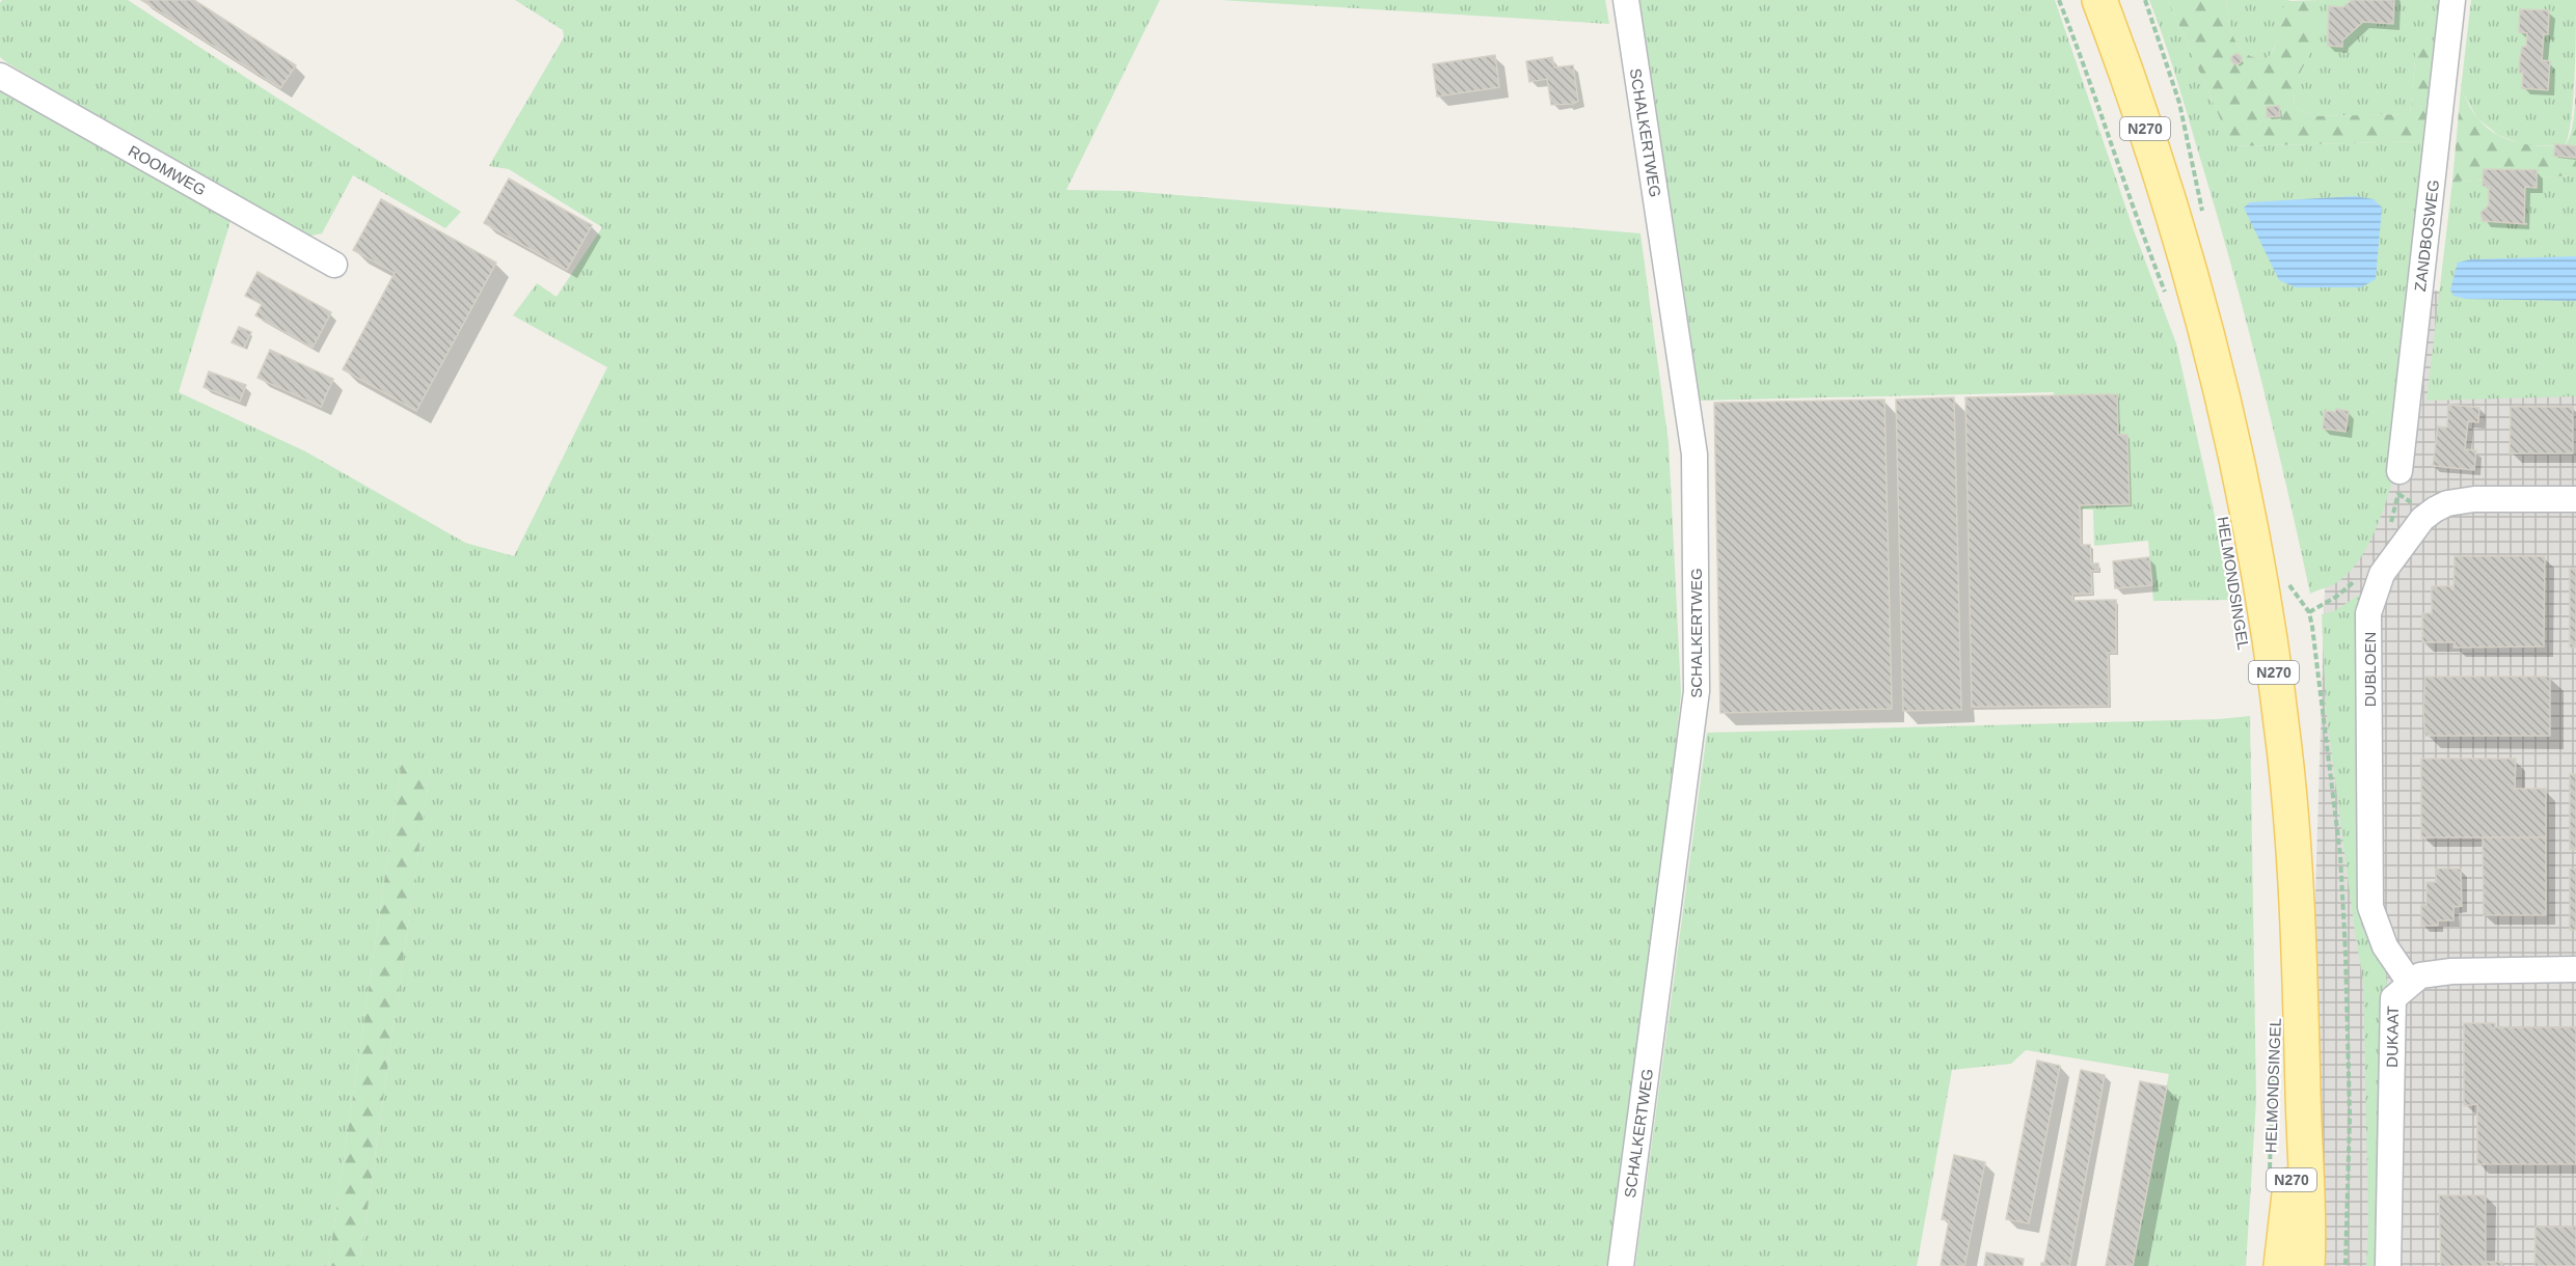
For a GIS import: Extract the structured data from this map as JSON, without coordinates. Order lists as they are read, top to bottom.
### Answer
{
  "streets": {
    "main road": ["N270", "HELMONDSINGEL"],
    "street": [
      "SCHALKERTWEG",
      "ROOMWEG",
      "ZANDBOSWEG",
      "DUBLOEN",
      "DUKAAT"
    ]
  },
  "crossings": [
    ["DUBLOEN", "DUKAAT"]
  ]
}
